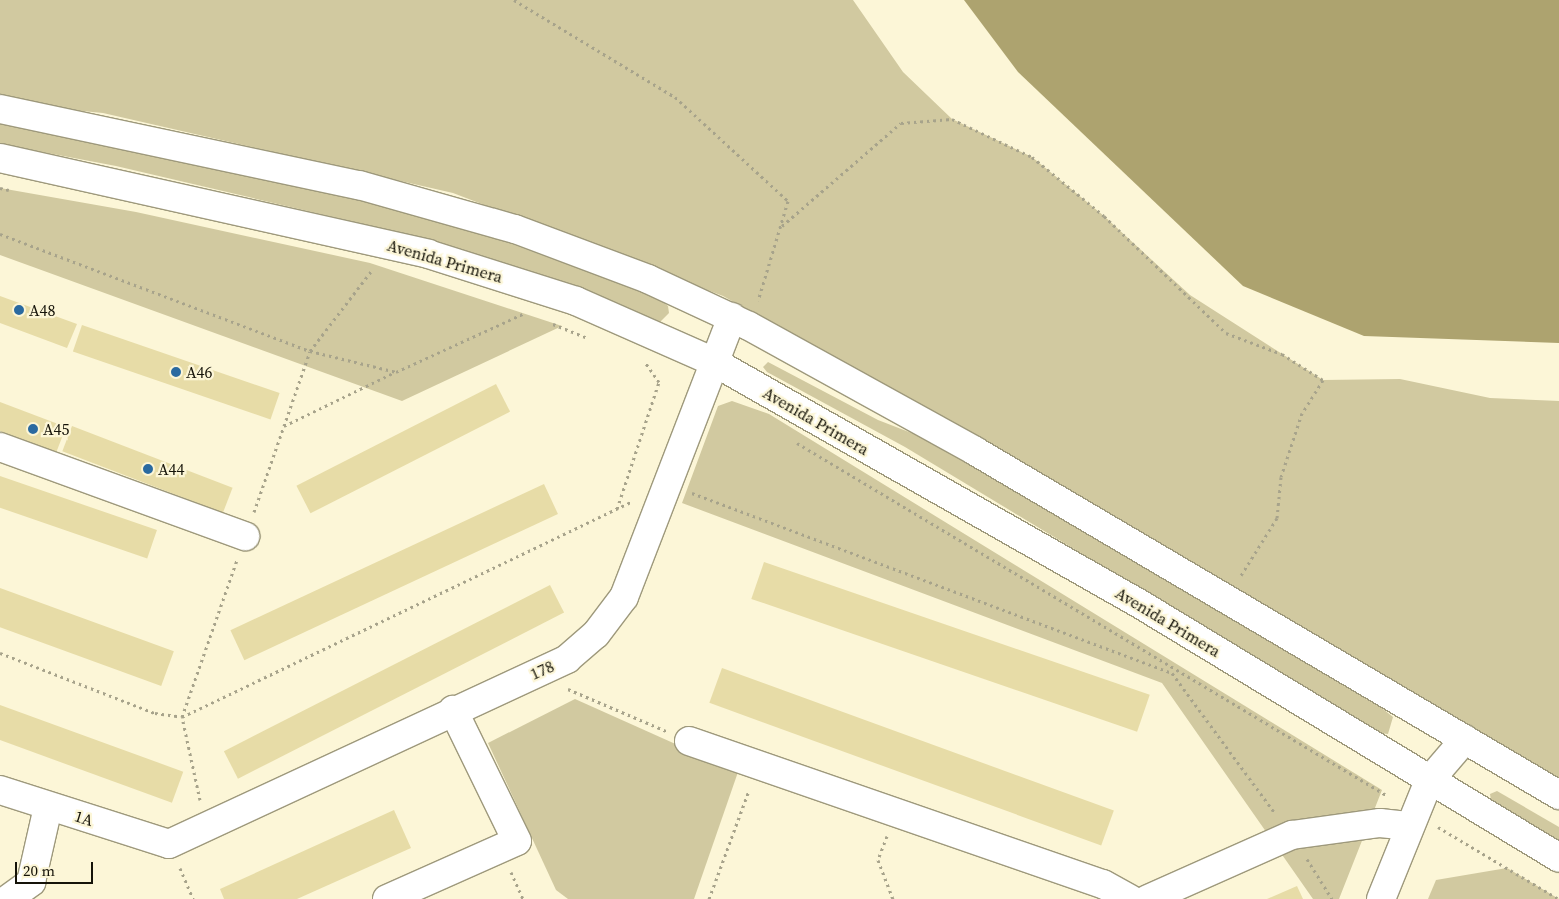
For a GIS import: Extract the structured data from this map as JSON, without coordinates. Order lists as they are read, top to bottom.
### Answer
{
  "streets": {
    "street": ["Avenida Primera", "178", "1A"]
  },
  "crossings": [
    ["Avenida Primera", "178"],
    ["178", "1A"]
  ],
  "places": [
    "A48",
    "A46",
    "A45",
    "A44"
  ],
  "scale_bar": "20 m"
}
